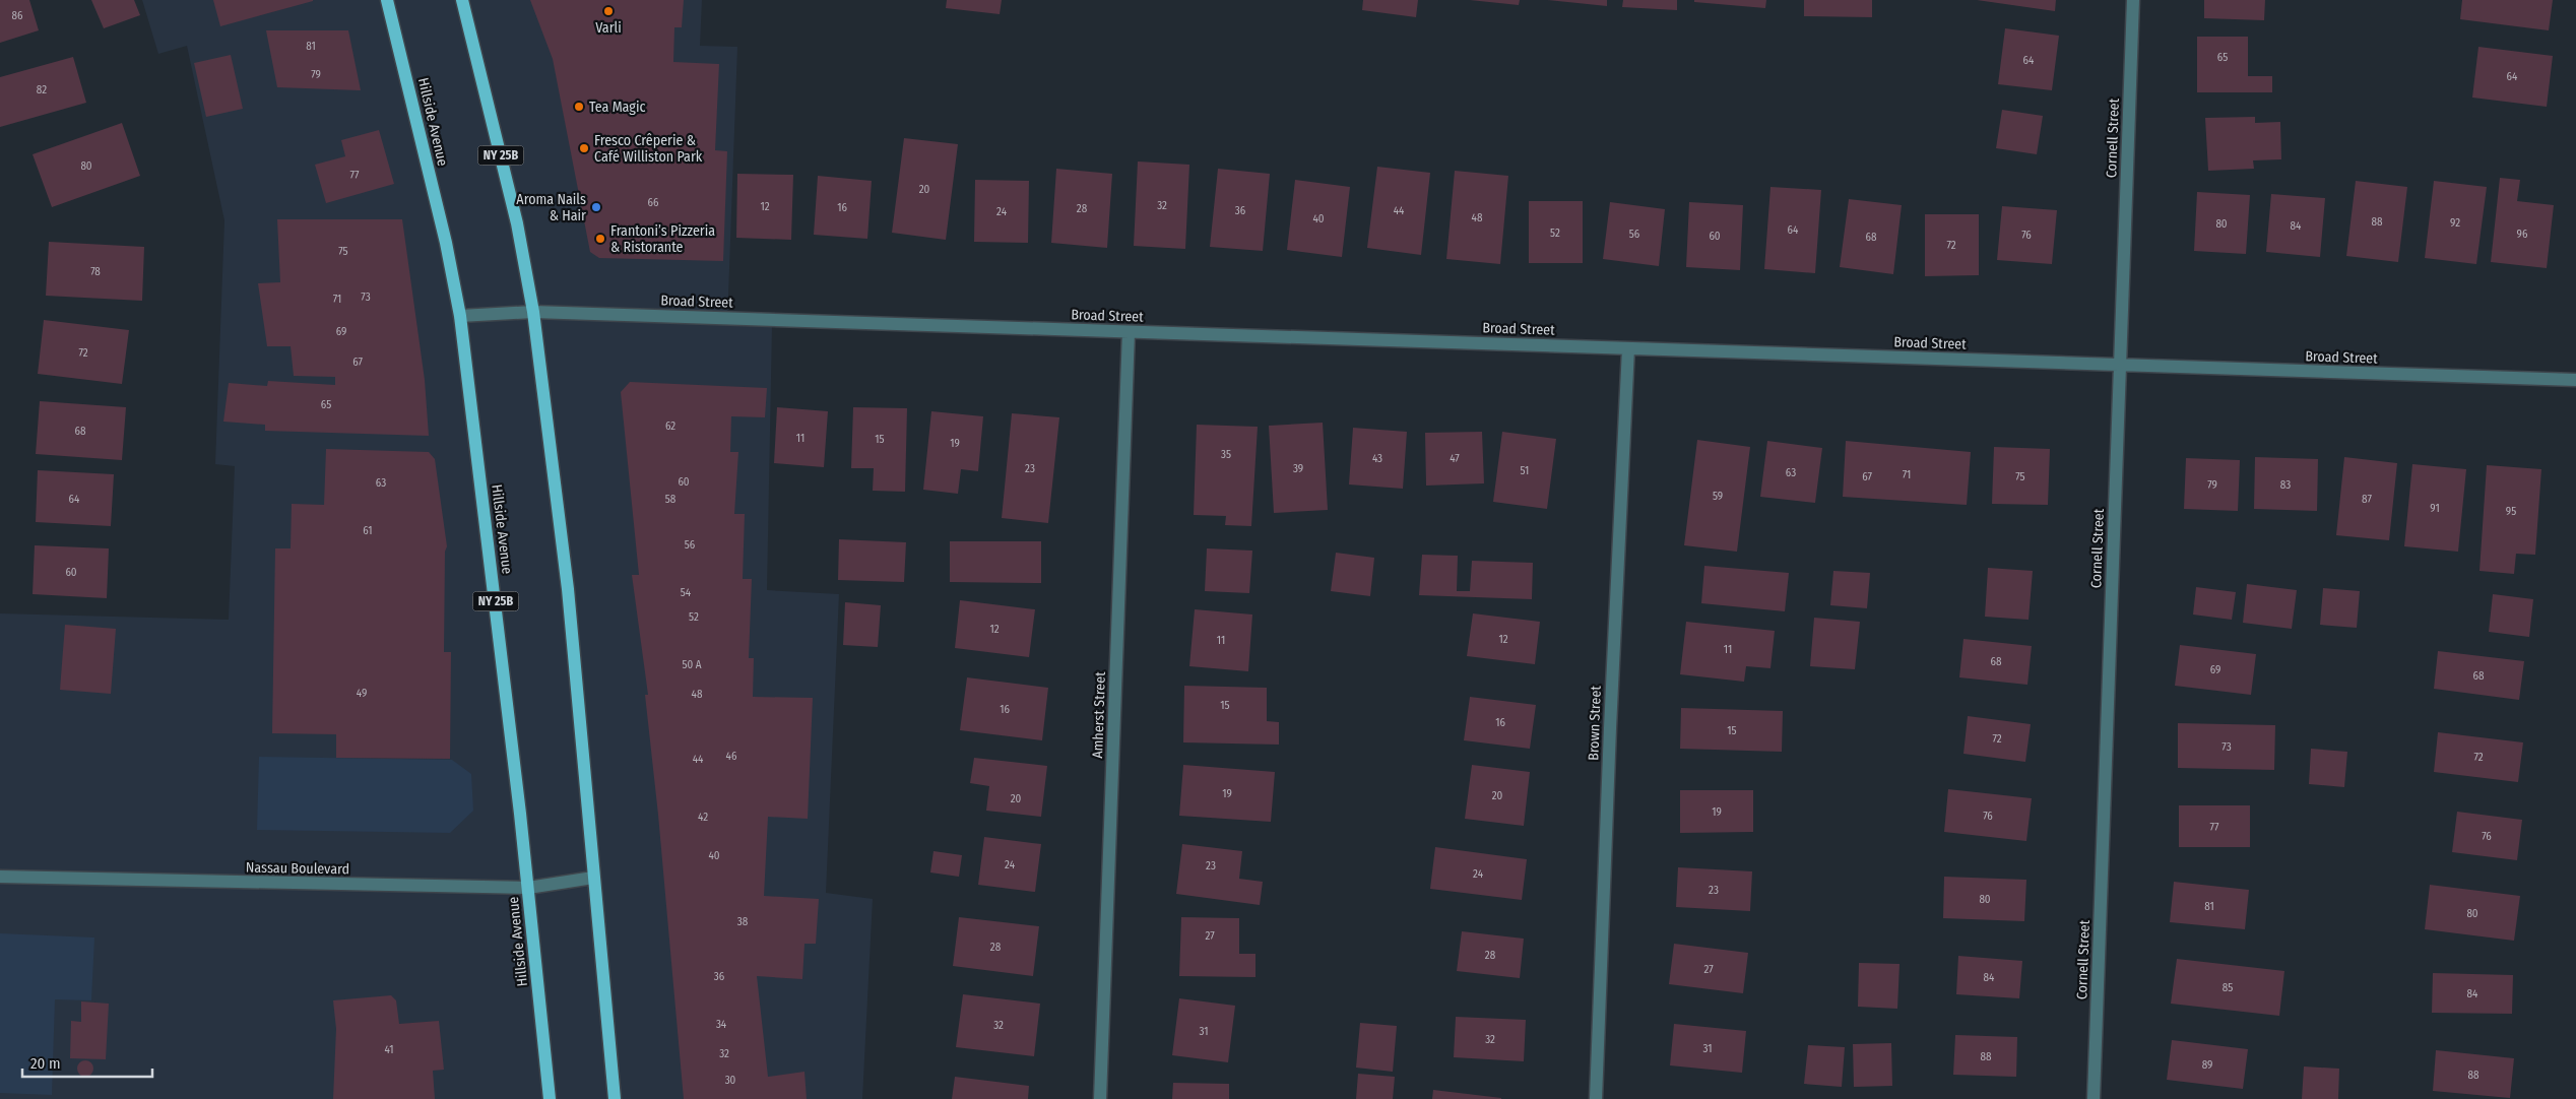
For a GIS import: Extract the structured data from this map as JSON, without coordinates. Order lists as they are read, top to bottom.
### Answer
{
  "streets": {
    "main road": ["Hillside Avenue", "NY 25B"],
    "street": [
      "Cornell Street",
      "Broad Street",
      "Amherst Street",
      "Brown Street",
      "Nassau Boulevard"
    ]
  },
  "crossings": [
    ["Hillside Avenue", "Broad Street"],
    ["Hillside Avenue", "Nassau Boulevard"],
    ["Cornell Street", "Broad Street"],
    ["NY 25B", "Broad Street"],
    ["NY 25B", "Nassau Boulevard"],
    ["Broad Street", "Amherst Street"],
    ["Broad Street", "Brown Street"]
  ],
  "places": [
    "Varli",
    "Tea Magic",
    "Fresco Crêperie & Café Williston Park",
    "Aroma Nails & Hair",
    "Frantoni’s Pizzeria & Ristorante"
  ],
  "house_numbers": [
    "86",
    "81",
    "65",
    "64",
    "79",
    "64",
    "82",
    "80",
    "77",
    "20",
    "66",
    "32",
    "12",
    "16",
    "28",
    "36",
    "44",
    "24",
    "48",
    "40",
    "88",
    "92",
    "80",
    "84",
    "64",
    "52",
    "56",
    "96",
    "76",
    "60",
    "68",
    "72",
    "75",
    "78",
    "73",
    "71",
    "69",
    "72",
    "67",
    "65",
    "62",
    "68",
    "11",
    "15",
    "19",
    "35",
    "43",
    "47",
    "23",
    "39",
    "51",
    "63",
    "71",
    "67",
    "75",
    "60",
    "63",
    "79",
    "83",
    "59",
    "64",
    "58",
    "87",
    "91",
    "95",
    "61",
    "56",
    "60",
    "54",
    "52",
    "12",
    "12",
    "11",
    "11",
    "68",
    "50 A",
    "69",
    "68",
    "49",
    "48",
    "15",
    "16",
    "16",
    "15",
    "72",
    "73",
    "46",
    "72",
    "44",
    "19",
    "20",
    "20",
    "19",
    "76",
    "42",
    "77",
    "76",
    "40",
    "24",
    "23",
    "24",
    "23",
    "80",
    "81",
    "80",
    "38",
    "27",
    "28",
    "28",
    "27",
    "36",
    "84",
    "85",
    "84",
    "34",
    "32",
    "31",
    "32",
    "31",
    "41",
    "32",
    "88",
    "89",
    "88",
    "30"
  ],
  "scale_bar": "20 m"
}
